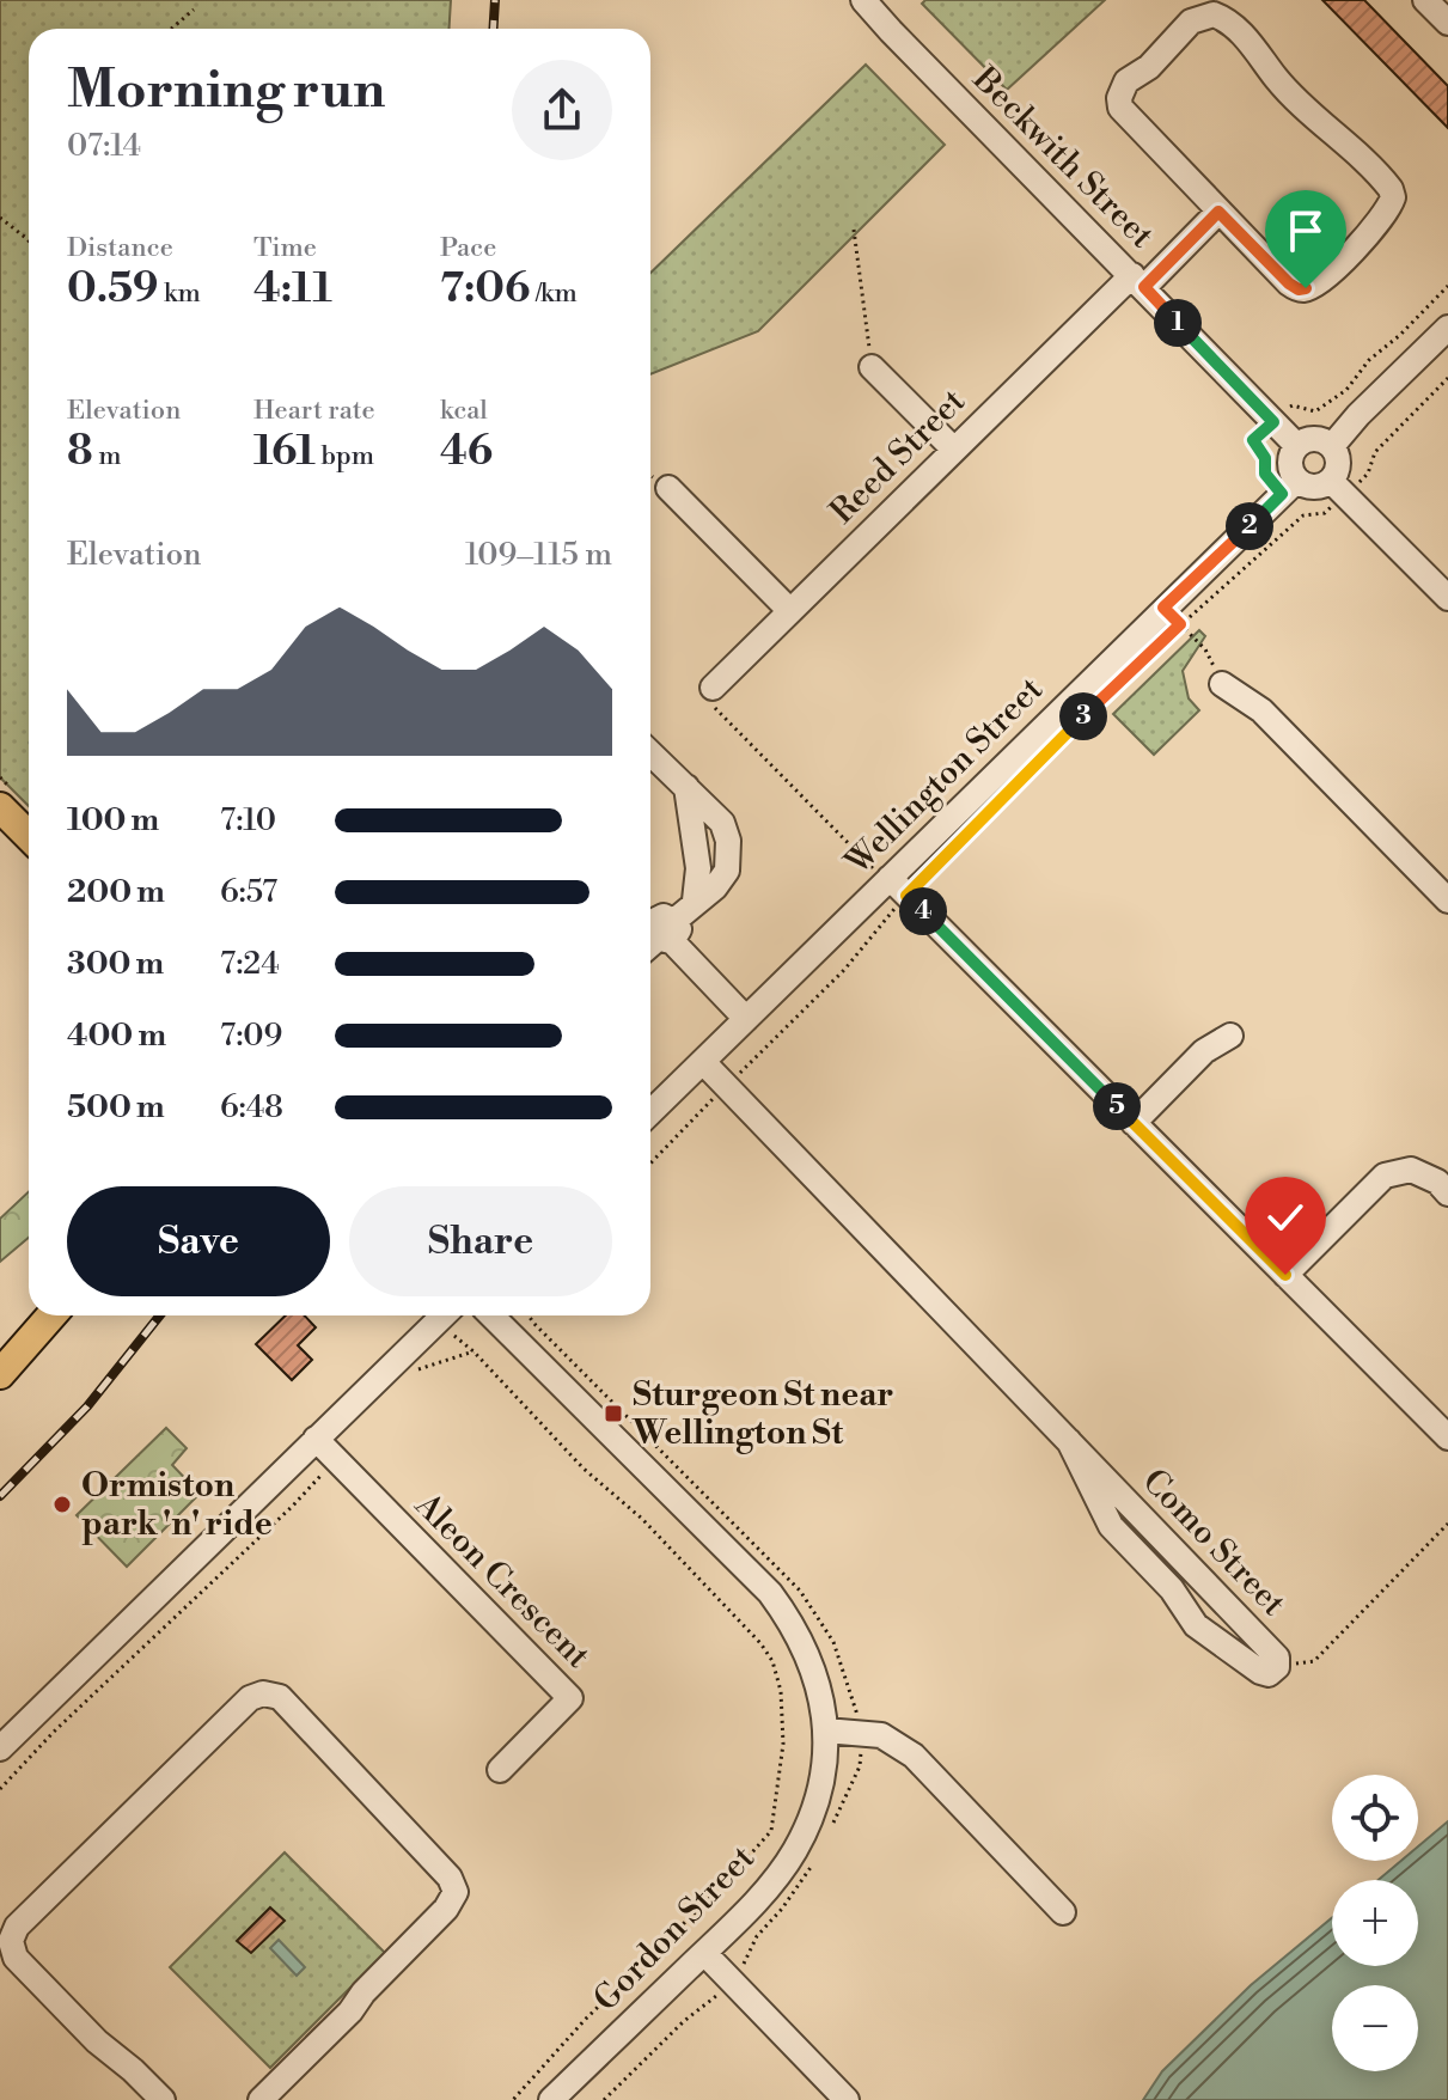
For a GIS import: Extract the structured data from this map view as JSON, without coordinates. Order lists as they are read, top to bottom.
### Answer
{
  "streets": {
    "street": [
      "Beckwith Street",
      "Reed Street",
      "Wellington Street",
      "Como Street",
      "Aleon Crescent",
      "Gordon Street"
    ]
  },
  "crossings": [
    ["Beckwith Street", "Reed Street"],
    ["Wellington Street", "Como Street"]
  ],
  "places": {
    "transit": ["Sturgeon St near Wellington St"],
    "other": ["Ormiston park 'n' ride"]
  },
  "page": {
    "heading": ["Morning run", "07:14"],
    "stats": [
      ["Distance", "0.59 km"],
      ["Time", "4:11"],
      ["Pace", "7:06 /km"],
      ["Elevation", "8 m"],
      ["Heart rate", "161 bpm"],
      ["kcal", "46"]
    ],
    "pins": [
      "1",
      "2",
      "3",
      "4",
      "5"
    ],
    "chart": ["Elevation", "109–115 m"],
    "list": [
      {
        "name": "100 m",
        "note": "7:10"
      },
      {
        "name": "200 m",
        "note": "6:57"
      },
      {
        "name": "300 m",
        "note": "7:24"
      },
      {
        "name": "400 m",
        "note": "7:09"
      },
      {
        "name": "500 m",
        "note": "6:48"
      }
    ],
    "buttons": ["Save", "Share"],
    "map_buttons": ["+", "−"]
  }
}
